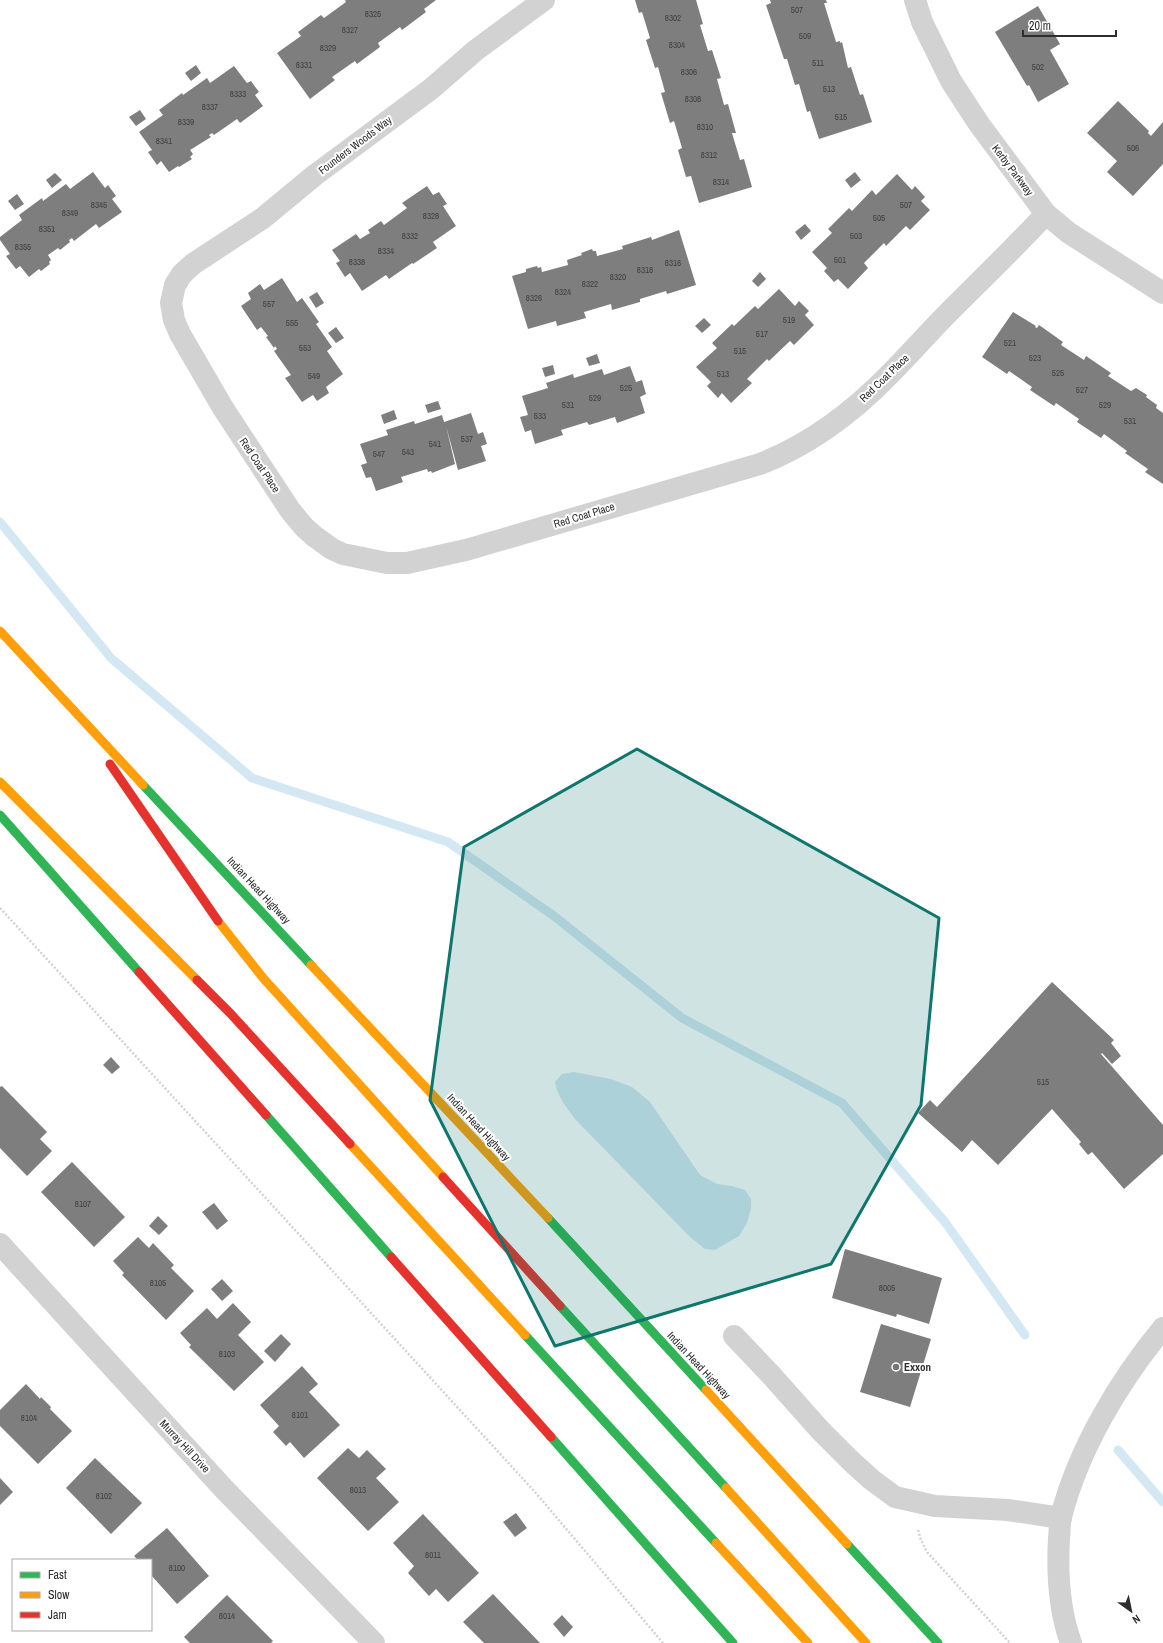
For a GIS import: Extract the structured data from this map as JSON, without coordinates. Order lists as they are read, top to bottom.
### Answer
{
  "streets": {
    "highway": ["Indian Head Highway"],
    "street": [
      "Founders Woods Way",
      "Kerby Parkway",
      "Red Coat Place",
      "Murray Hill Drive"
    ]
  },
  "crossings": [
    ["Founders Woods Way", "Red Coat Place"],
    ["Kerby Parkway", "Red Coat Place"]
  ],
  "places": ["Exxon"],
  "house_numbers": [
    "507",
    "8325",
    "8302",
    "8327",
    "509",
    "8304",
    "8329",
    "511",
    "8331",
    "502",
    "8306",
    "513",
    "8333",
    "8308",
    "8337",
    "515",
    "8339",
    "8310",
    "8341",
    "506",
    "8312",
    "8314",
    "8345",
    "507",
    "8349",
    "8328",
    "505",
    "8351",
    "8332",
    "503",
    "8355",
    "8334",
    "501",
    "8338",
    "8316",
    "8318",
    "8320",
    "8322",
    "8324",
    "8326",
    "557",
    "519",
    "555",
    "517",
    "521",
    "553",
    "515",
    "523",
    "525",
    "513",
    "549",
    "525",
    "527",
    "529",
    "531",
    "529",
    "533",
    "531",
    "537",
    "541",
    "543",
    "547",
    "515",
    "8107",
    "8105",
    "8005",
    "8103",
    "8101",
    "8104",
    "8013",
    "8102",
    "8011",
    "8100",
    "8014"
  ],
  "legend": ["Fast", "Slow", "Jam"],
  "scale_bar": "20 m",
  "north": "bottom right"
}
